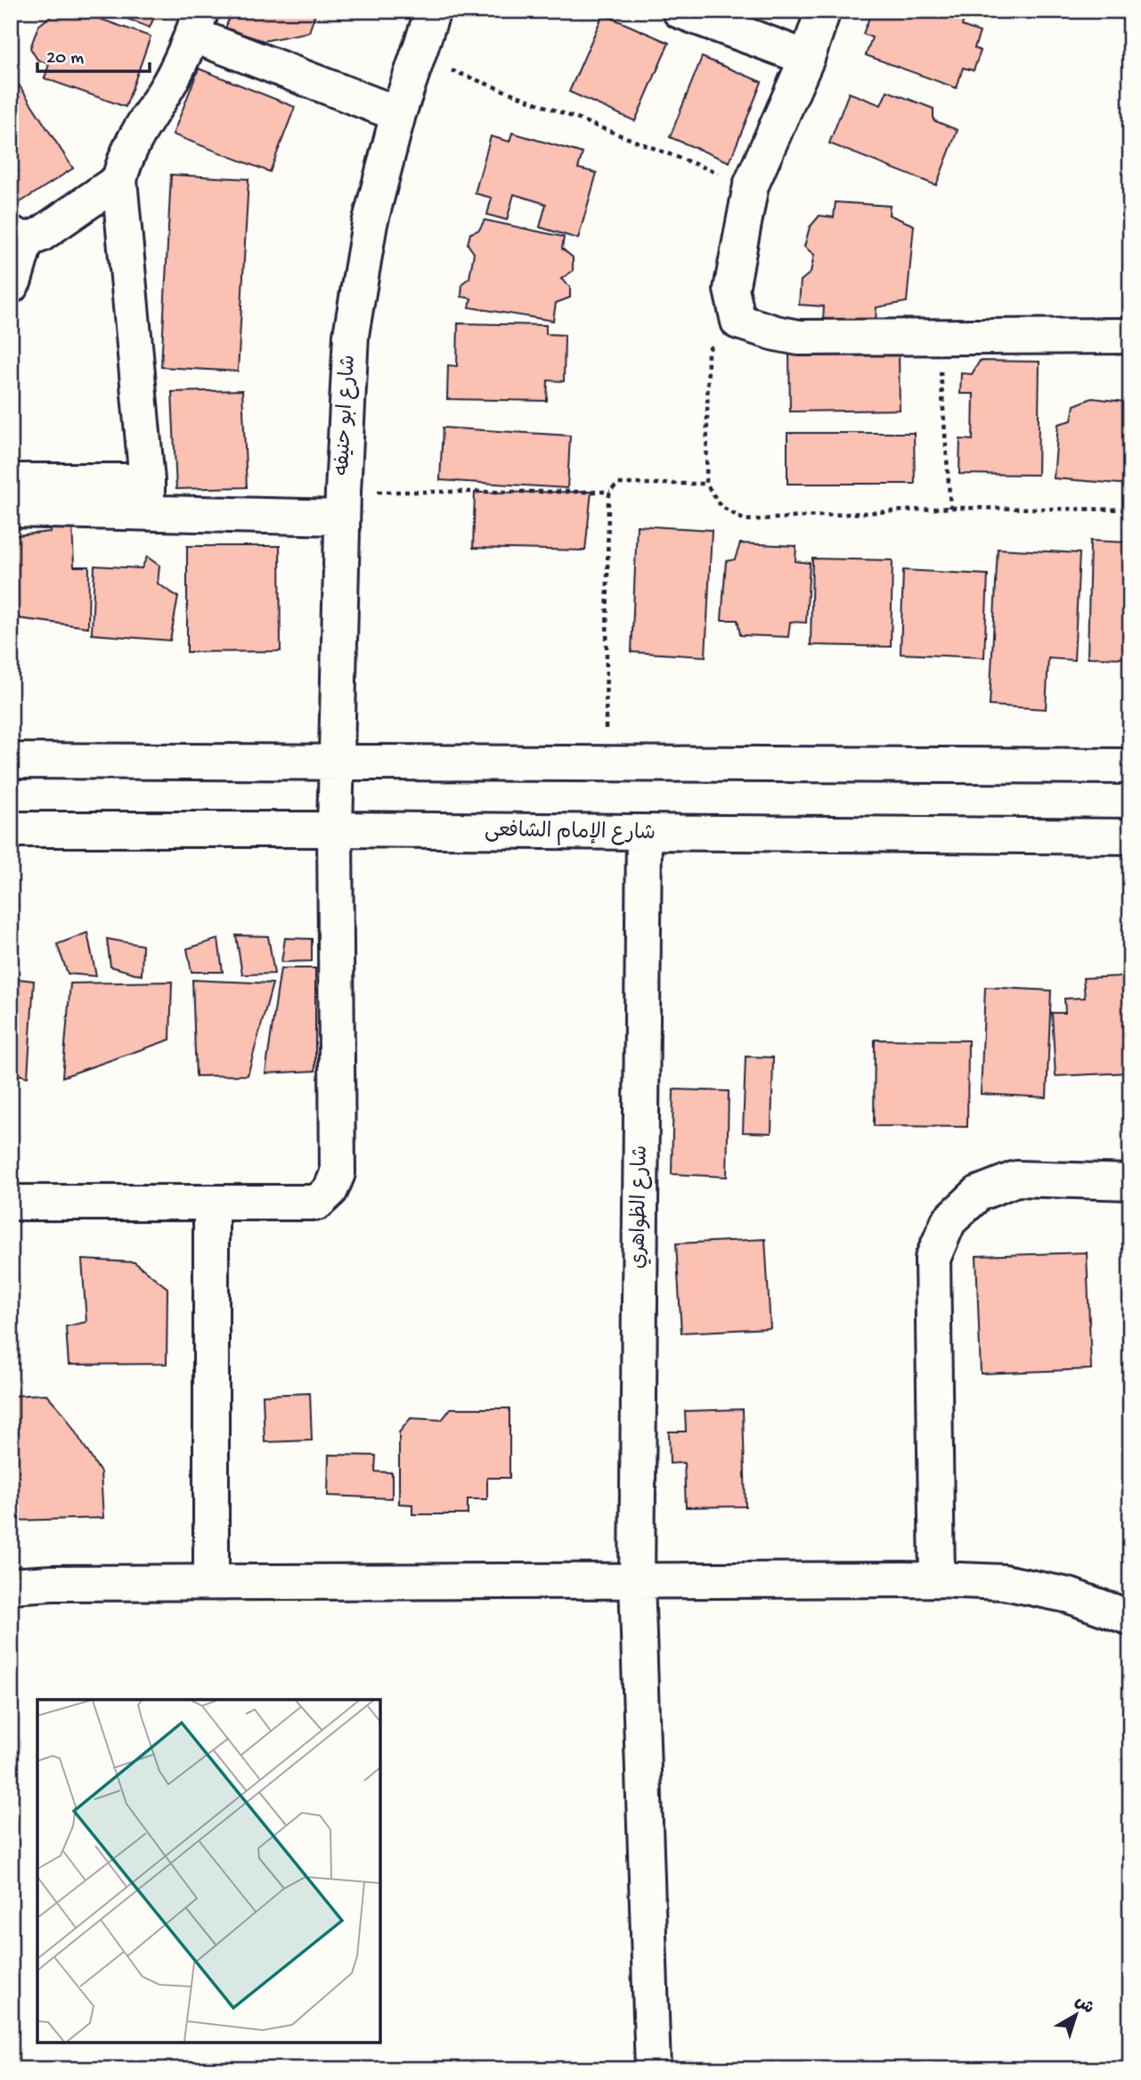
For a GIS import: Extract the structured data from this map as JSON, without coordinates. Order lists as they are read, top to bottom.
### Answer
{
  "streets": {
    "street": ["شارع ابو حنيفه", "شارع الإمام الشافعى", "شارع الظواهري"]
  },
  "crossings": [
    ["شارع ابو حنيفه", "شارع الإمام الشافعى"],
    ["شارع الإمام الشافعى", "شارع الظواهري"]
  ],
  "scale_bar": "20 m",
  "north": "top right"
}
